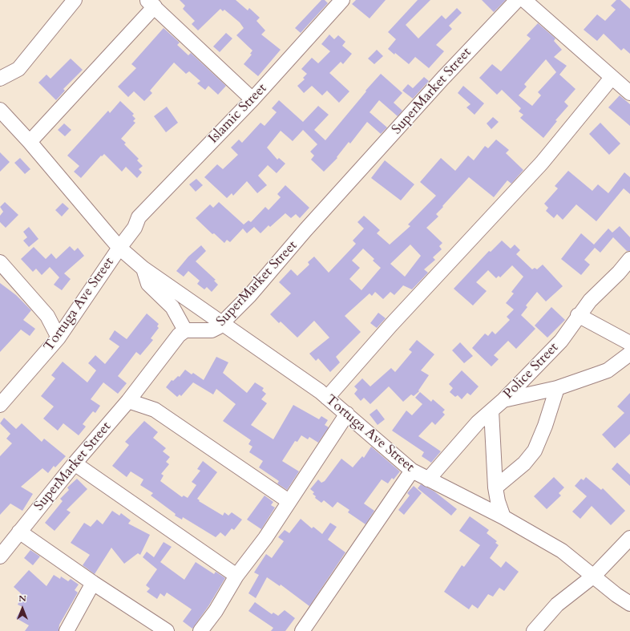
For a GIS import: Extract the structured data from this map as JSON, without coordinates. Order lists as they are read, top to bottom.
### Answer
{
  "streets": {
    "street": [
      "SuperMarket Street",
      "Islamic Street",
      "Tortuga Ave Street",
      "Police Street"
    ]
  },
  "crossings": [
    ["SuperMarket Street", "Tortuga Ave Street"],
    ["Islamic Street", "Tortuga Ave Street"],
    ["Tortuga Ave Street", "Police Street"]
  ],
  "north": "top"
}
